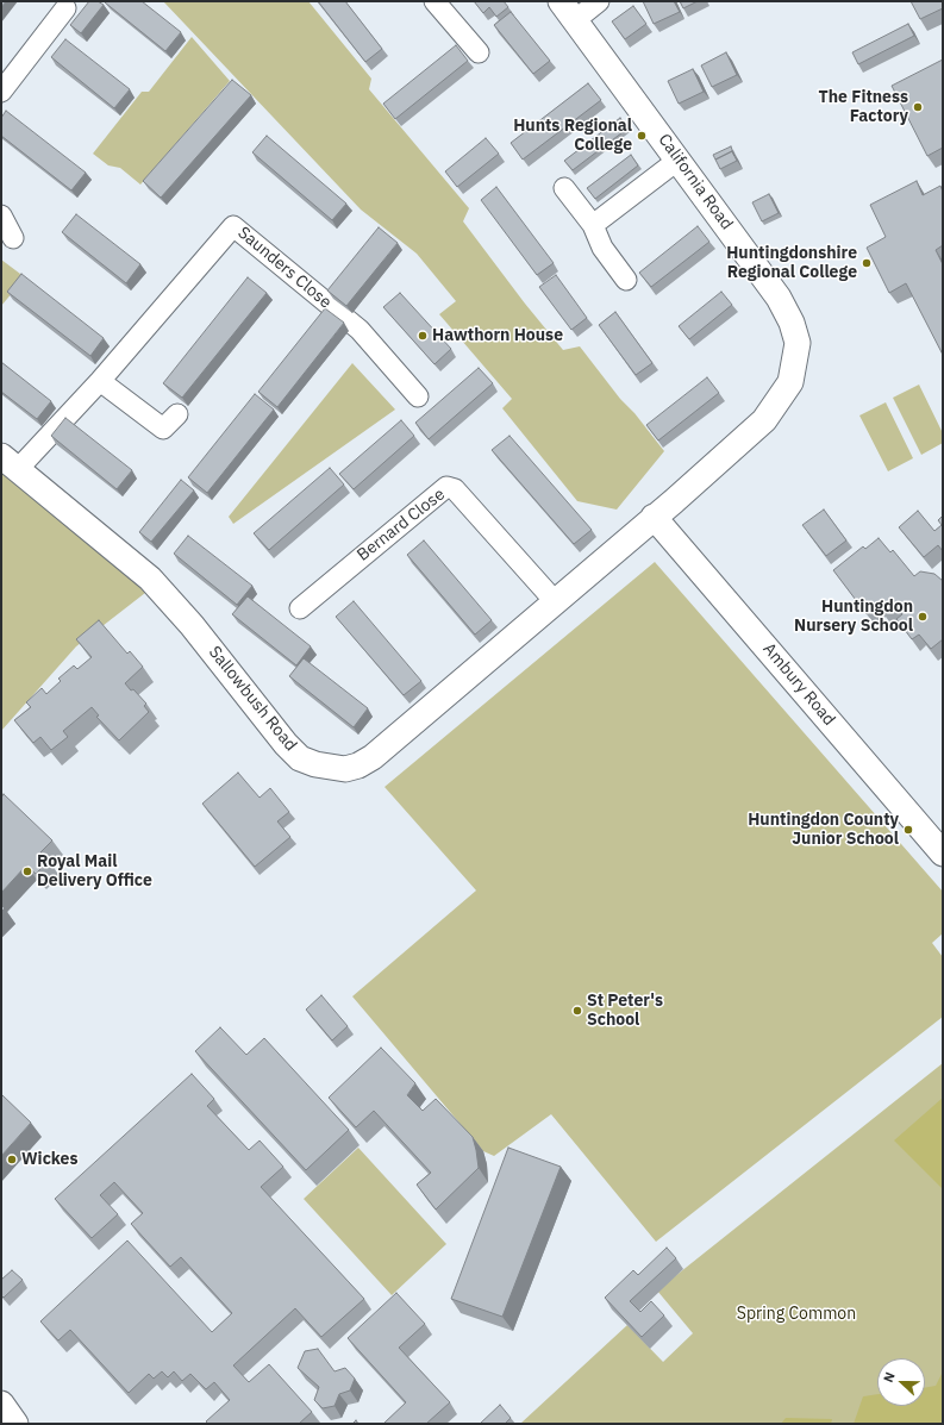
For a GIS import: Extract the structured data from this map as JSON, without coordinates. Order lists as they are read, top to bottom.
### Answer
{
  "streets": {
    "street": [
      "California Road",
      "Saunders Close",
      "Bernard Close",
      "Ambury Road",
      "Sallowbush Road"
    ]
  },
  "crossings": [
    ["California Road", "Ambury Road"],
    ["California Road", "Sallowbush Road"],
    ["Saunders Close", "Sallowbush Road"],
    ["Bernard Close", "Sallowbush Road"],
    ["Ambury Road", "Sallowbush Road"]
  ],
  "parks": ["Spring Common"],
  "places": [
    "The Fitness Factory",
    "Hunts Regional College",
    "Huntingdonshire Regional College",
    "Hawthorn House",
    "Huntingdon Nursery School",
    "Huntingdon County Junior School",
    "Royal Mail Delivery Office",
    "St Peter's School",
    "Wickes"
  ],
  "north": "left"
}
